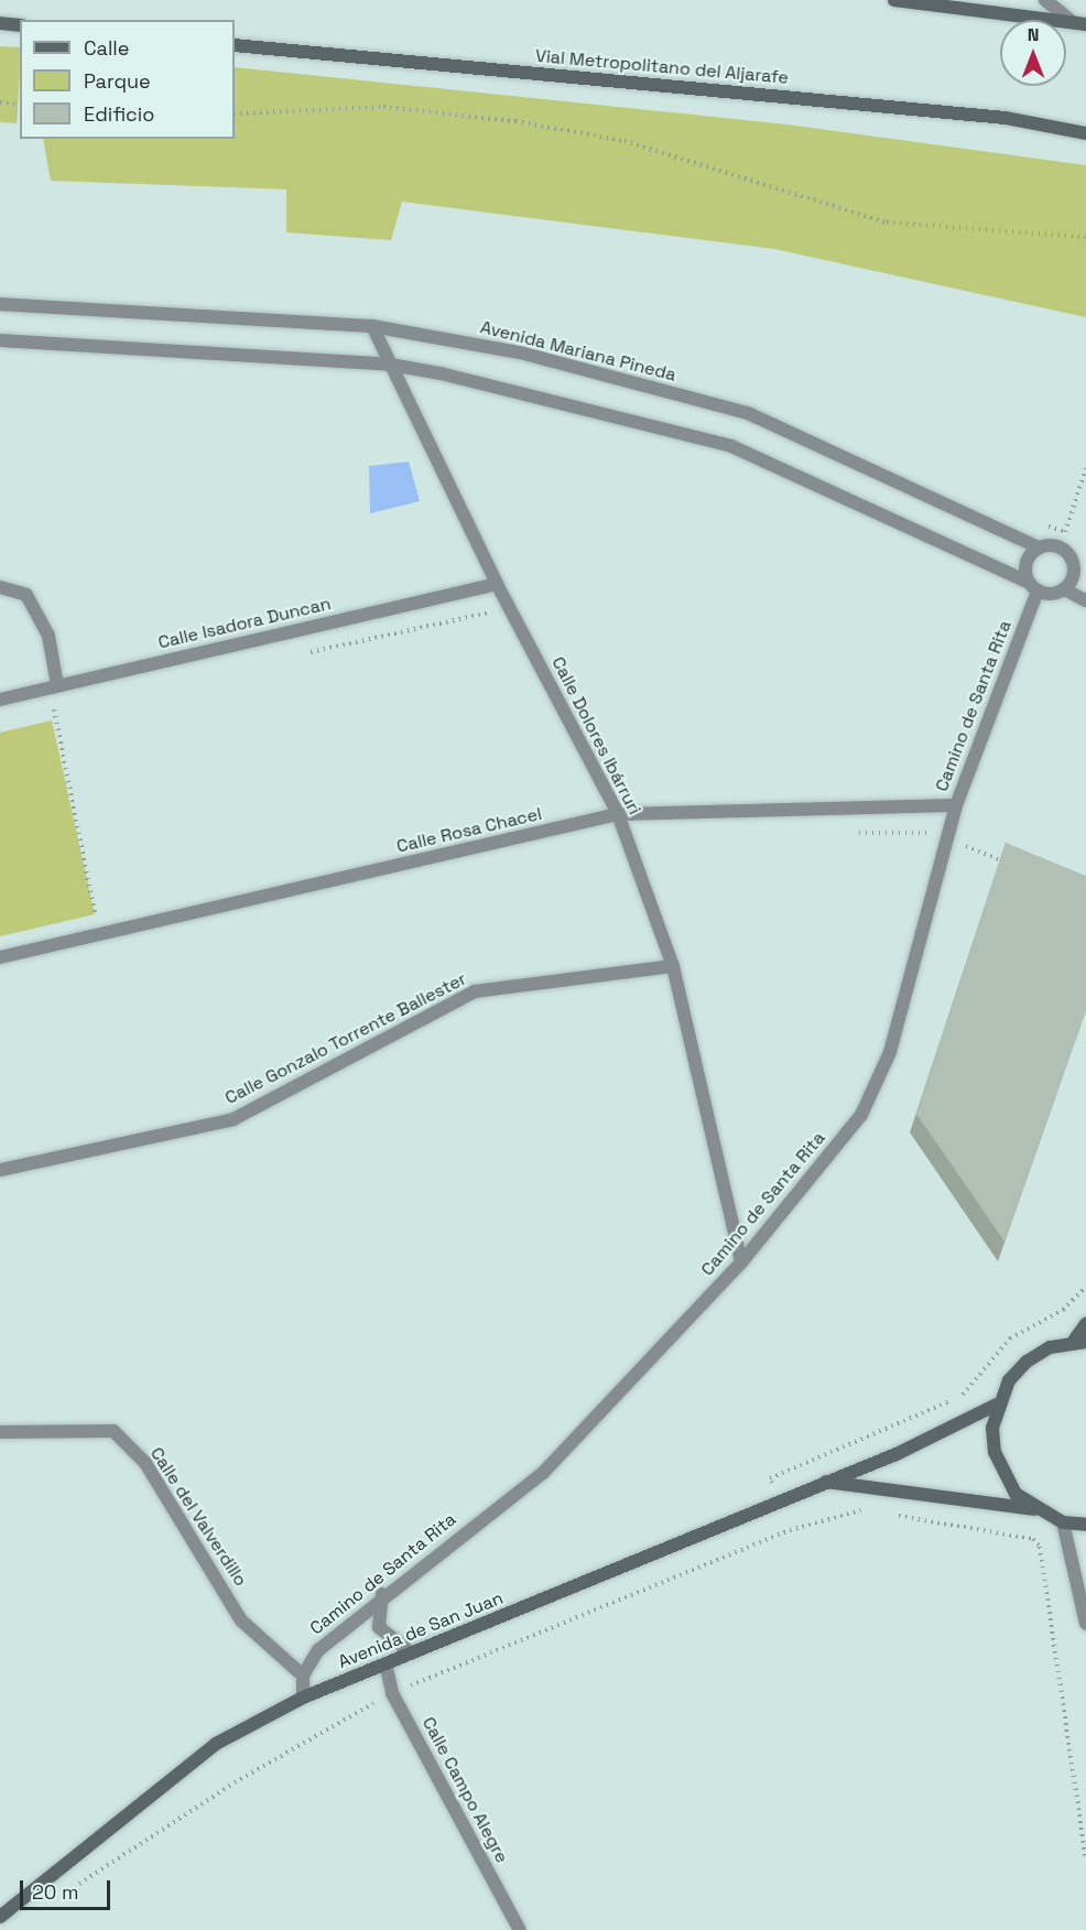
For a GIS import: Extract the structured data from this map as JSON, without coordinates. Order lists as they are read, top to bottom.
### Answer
{
  "streets": {
    "main road": ["Vial Metropolitano del Aljarafe", "Avenida de San Juan"],
    "street": [
      "Avenida Mariana Pineda",
      "Calle Isadora Duncan",
      "Camino de Santa Rita",
      "Calle Dolores Ibárruri",
      "Calle Rosa Chacel",
      "Calle Gonzalo Torrente Ballester",
      "Calle del Valverdillo",
      "Calle Campo Alegre"
    ]
  },
  "crossings": [
    ["Avenida Mariana Pineda", "Camino de Santa Rita"],
    ["Avenida Mariana Pineda", "Calle Dolores Ibárruri"],
    ["Calle Isadora Duncan", "Calle Dolores Ibárruri"],
    ["Camino de Santa Rita", "Calle Dolores Ibárruri"],
    ["Camino de Santa Rita", "Calle Rosa Chacel"],
    ["Camino de Santa Rita", "Calle del Valverdillo"],
    ["Calle Dolores Ibárruri", "Calle Rosa Chacel"],
    ["Calle Dolores Ibárruri", "Calle Gonzalo Torrente Ballester"],
    ["Avenida de San Juan", "Calle Campo Alegre"]
  ],
  "legend": ["Calle", "Parque", "Edificio"],
  "scale_bar": "20 m",
  "north": "top"
}
